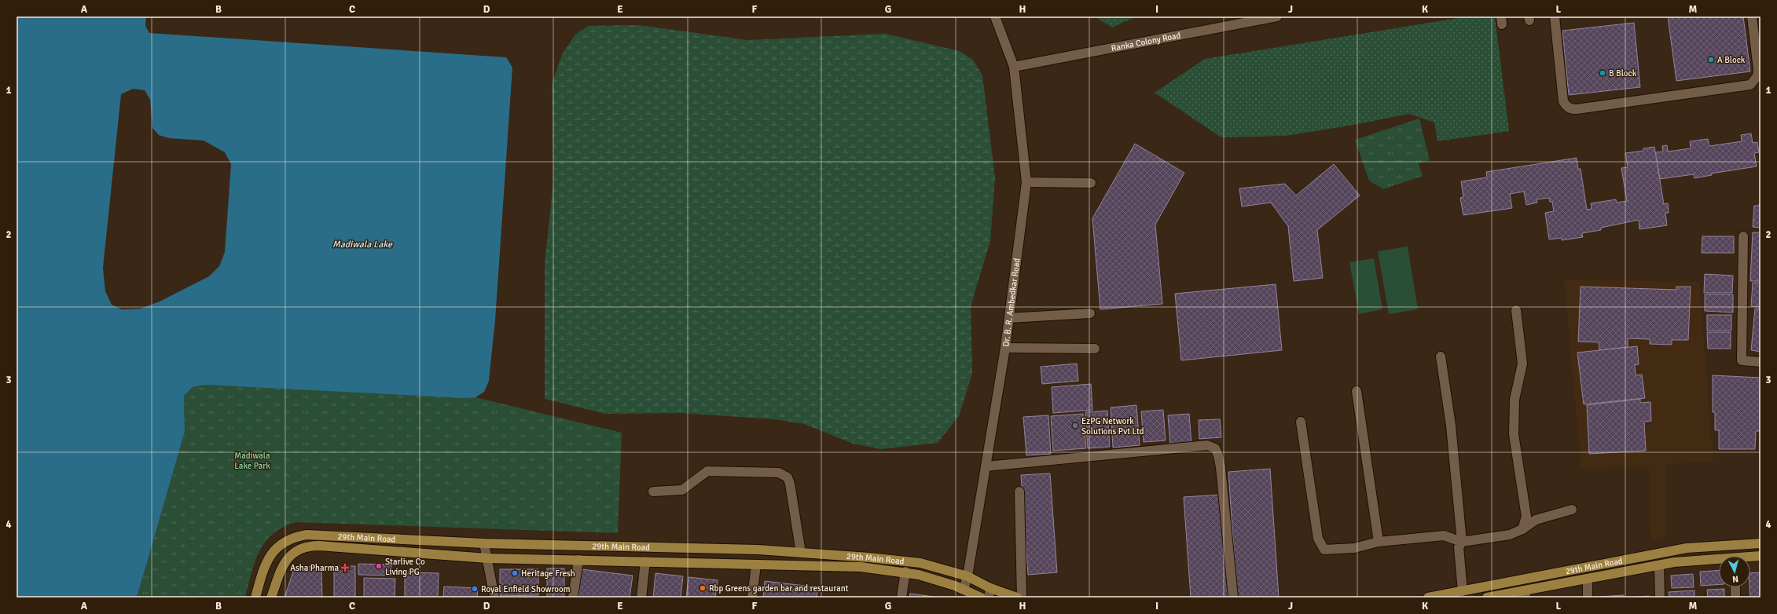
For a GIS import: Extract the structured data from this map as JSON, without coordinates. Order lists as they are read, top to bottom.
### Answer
{
  "streets": {
    "main road": ["29th Main Road"],
    "street": ["Ranka Colony Road", "Dr. B. R. Ambedkar Road"]
  },
  "crossings": [
    ["Ranka Colony Road", "Dr. B. R. Ambedkar Road"],
    ["Dr. B. R. Ambedkar Road", "29th Main Road"]
  ],
  "water": ["Madiwala Lake"],
  "parks": ["Madiwala Lake Park"],
  "places": {
    "other": [
      "A Block",
      "B Block",
      "EzPG Network Solutions Pvt Ltd",
      "Starlive Co Living PG",
      "Heritage Fresh",
      "Rbp Greens garden bar and restaurant",
      "Royal Enfield Showroom"
    ],
    "health": ["Asha Pharma"]
  },
  "north": "bottom",
  "grid": {
    "columns": [
      "A",
      "B",
      "C",
      "D",
      "E",
      "F",
      "G",
      "H",
      "I",
      "J",
      "K",
      "L",
      "M"
    ],
    "rows": [
      "1",
      "2",
      "3",
      "4"
    ]
  }
}
